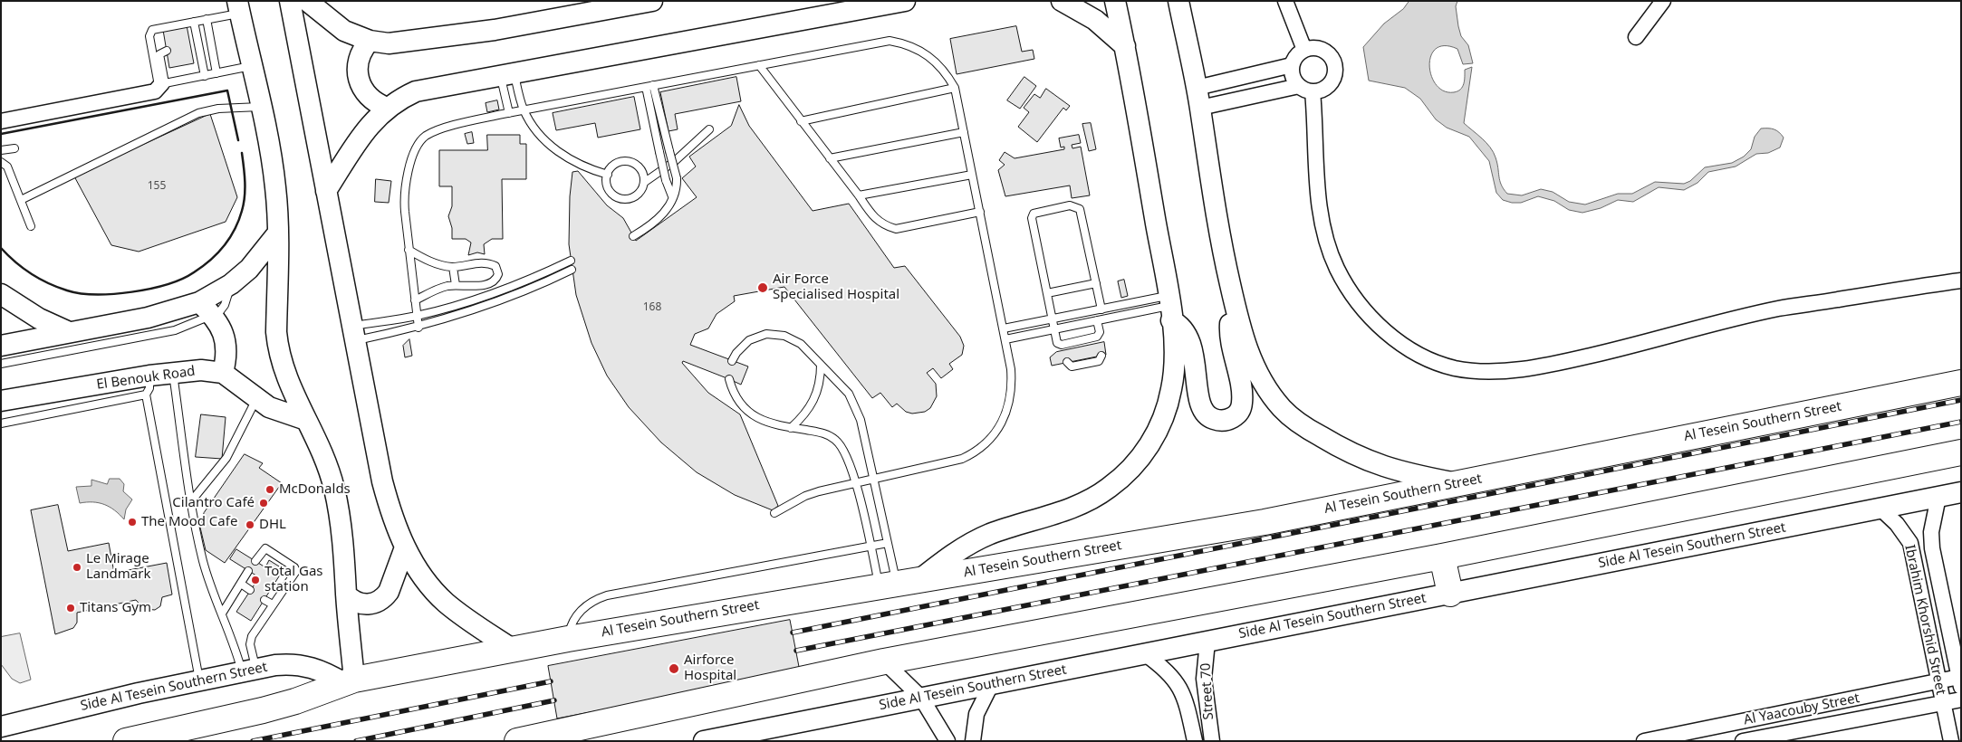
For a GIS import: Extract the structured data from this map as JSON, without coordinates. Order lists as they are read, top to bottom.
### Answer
{
  "streets": {
    "highway": ["Al Tesein Southern Street"],
    "street": [
      "El Benouk Road",
      "Side Al Tesein Southern Street",
      "Ibrahim Khorshid Street",
      "Street 70",
      "Al Yaacouby Street"
    ]
  },
  "crossings": [
    ["Al Tesein Southern Street", "Side Al Tesein Southern Street"],
    ["Side Al Tesein Southern Street", "Ibrahim Khorshid Street"],
    ["Side Al Tesein Southern Street", "Street 70"],
    ["Ibrahim Khorshid Street", "Al Yaacouby Street"]
  ],
  "places": [
    "Air Force Specialised Hospital",
    "McDonalds",
    "Cilantro Café",
    "The Mood Cafe",
    "DHL",
    "Le Mirage Landmark",
    "Total Gas station",
    "Titans Gym",
    "Airforce Hospital"
  ],
  "house_numbers": ["155", "168"]
}
